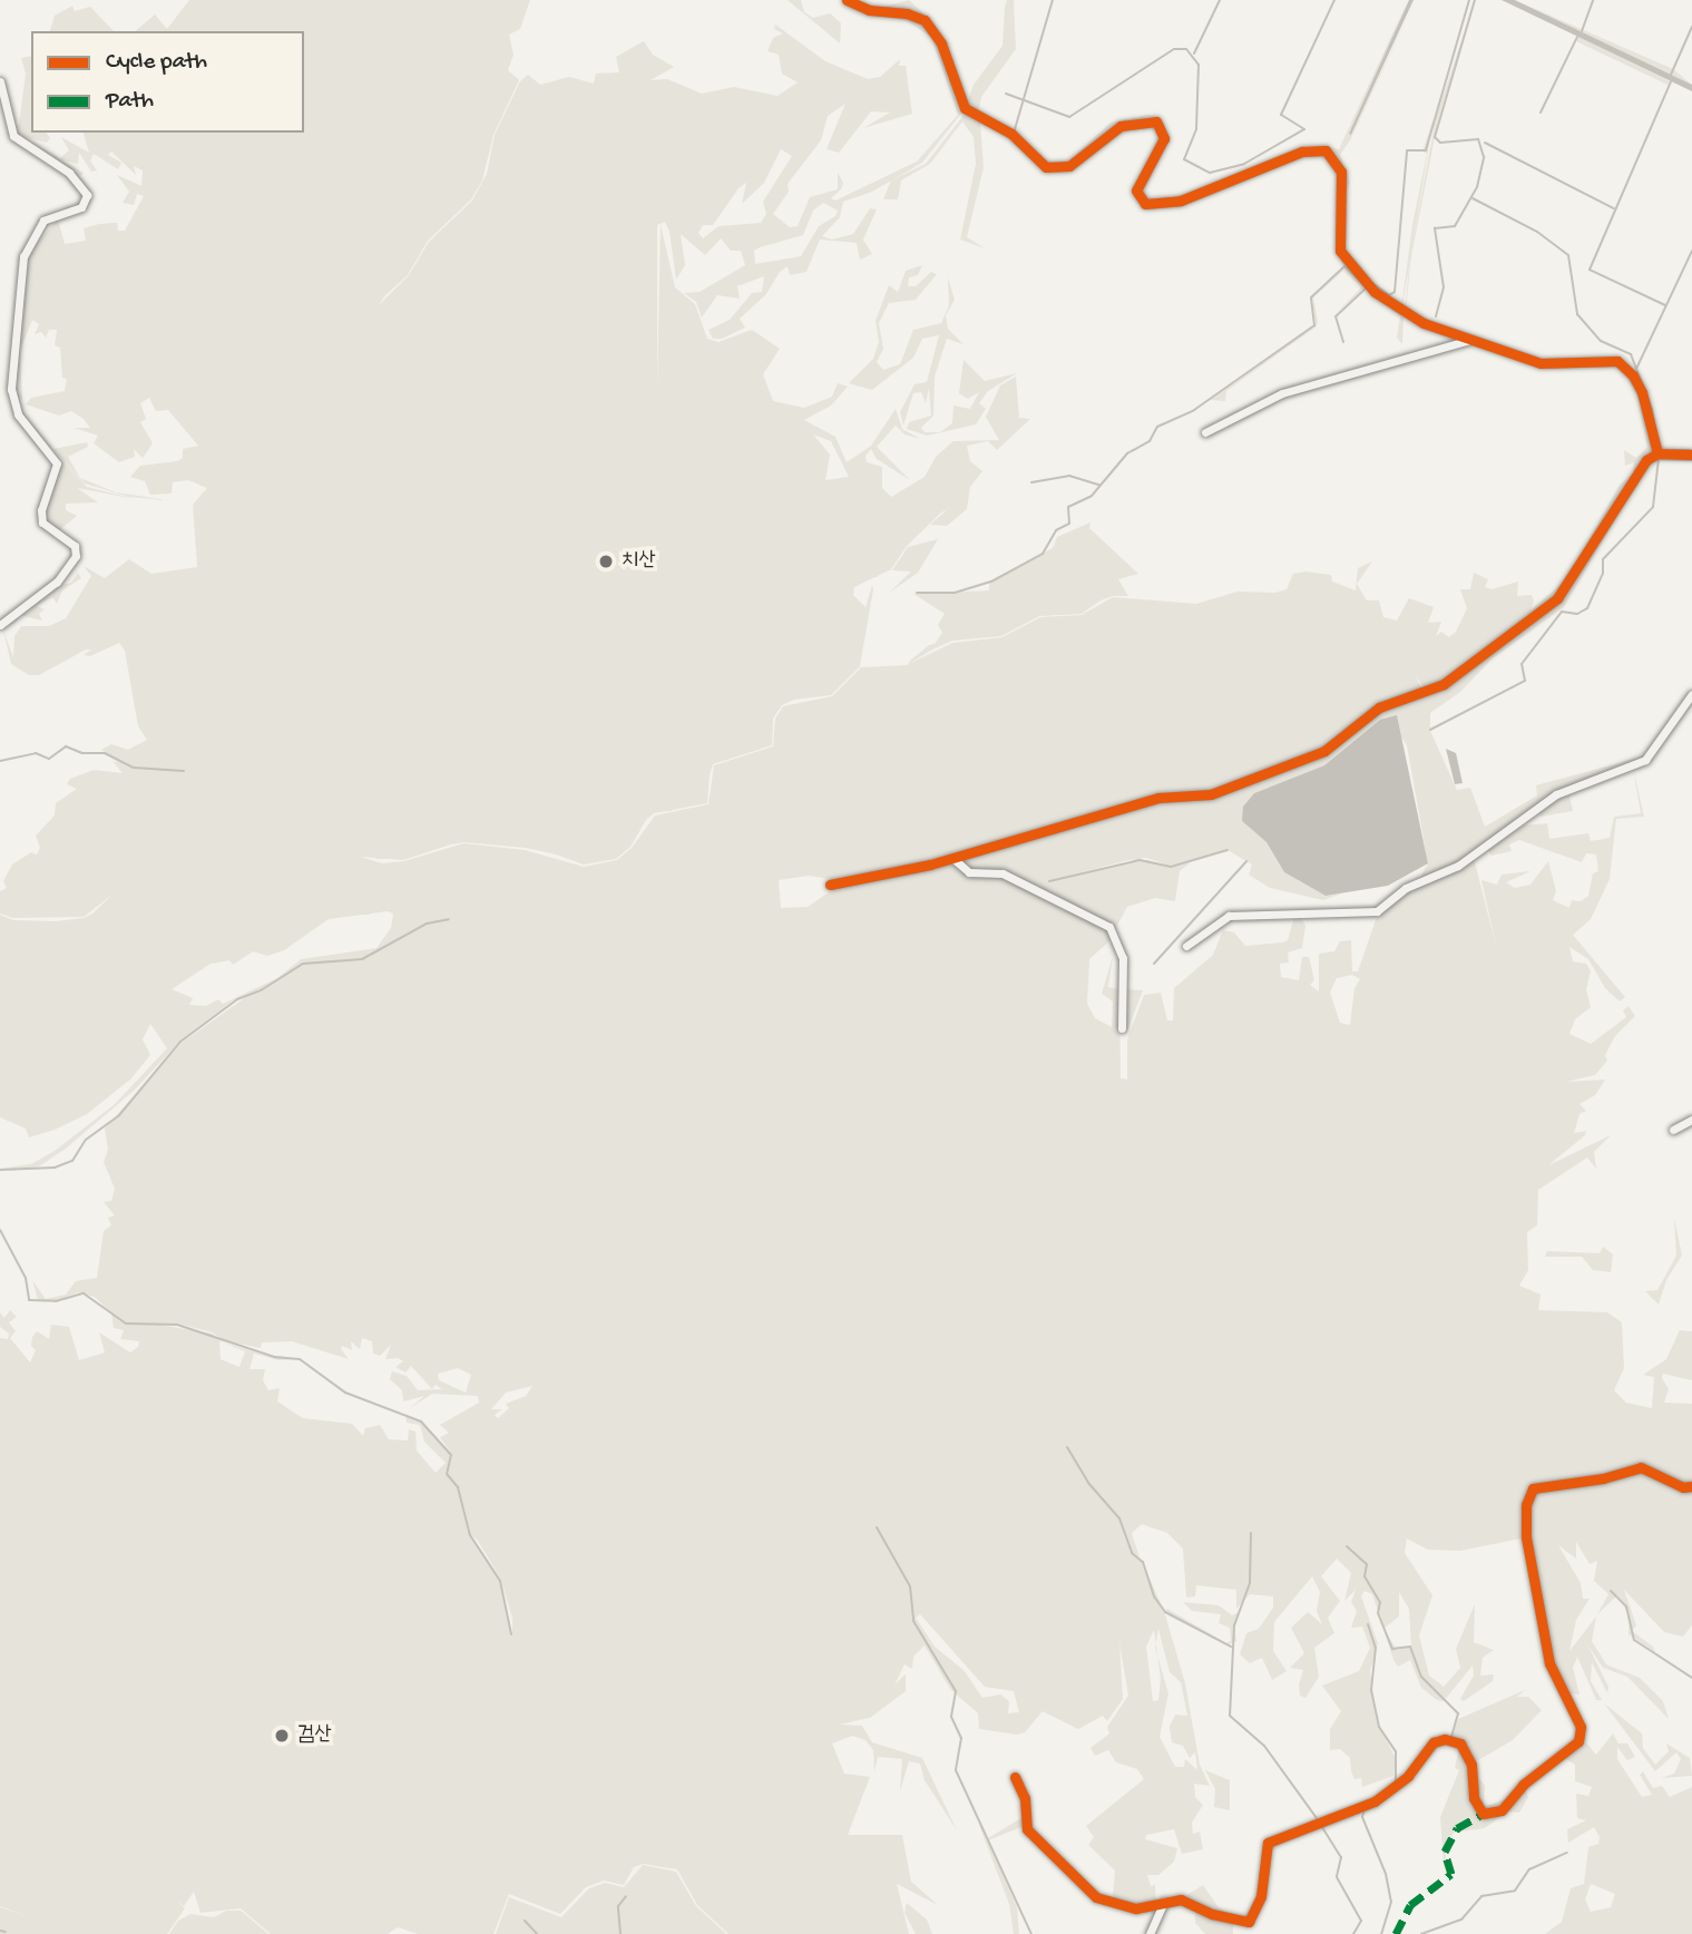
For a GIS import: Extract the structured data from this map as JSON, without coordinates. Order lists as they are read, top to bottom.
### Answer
{
  "places": ["치산", "검산"],
  "legend": ["Cycle path", "Path"]
}
